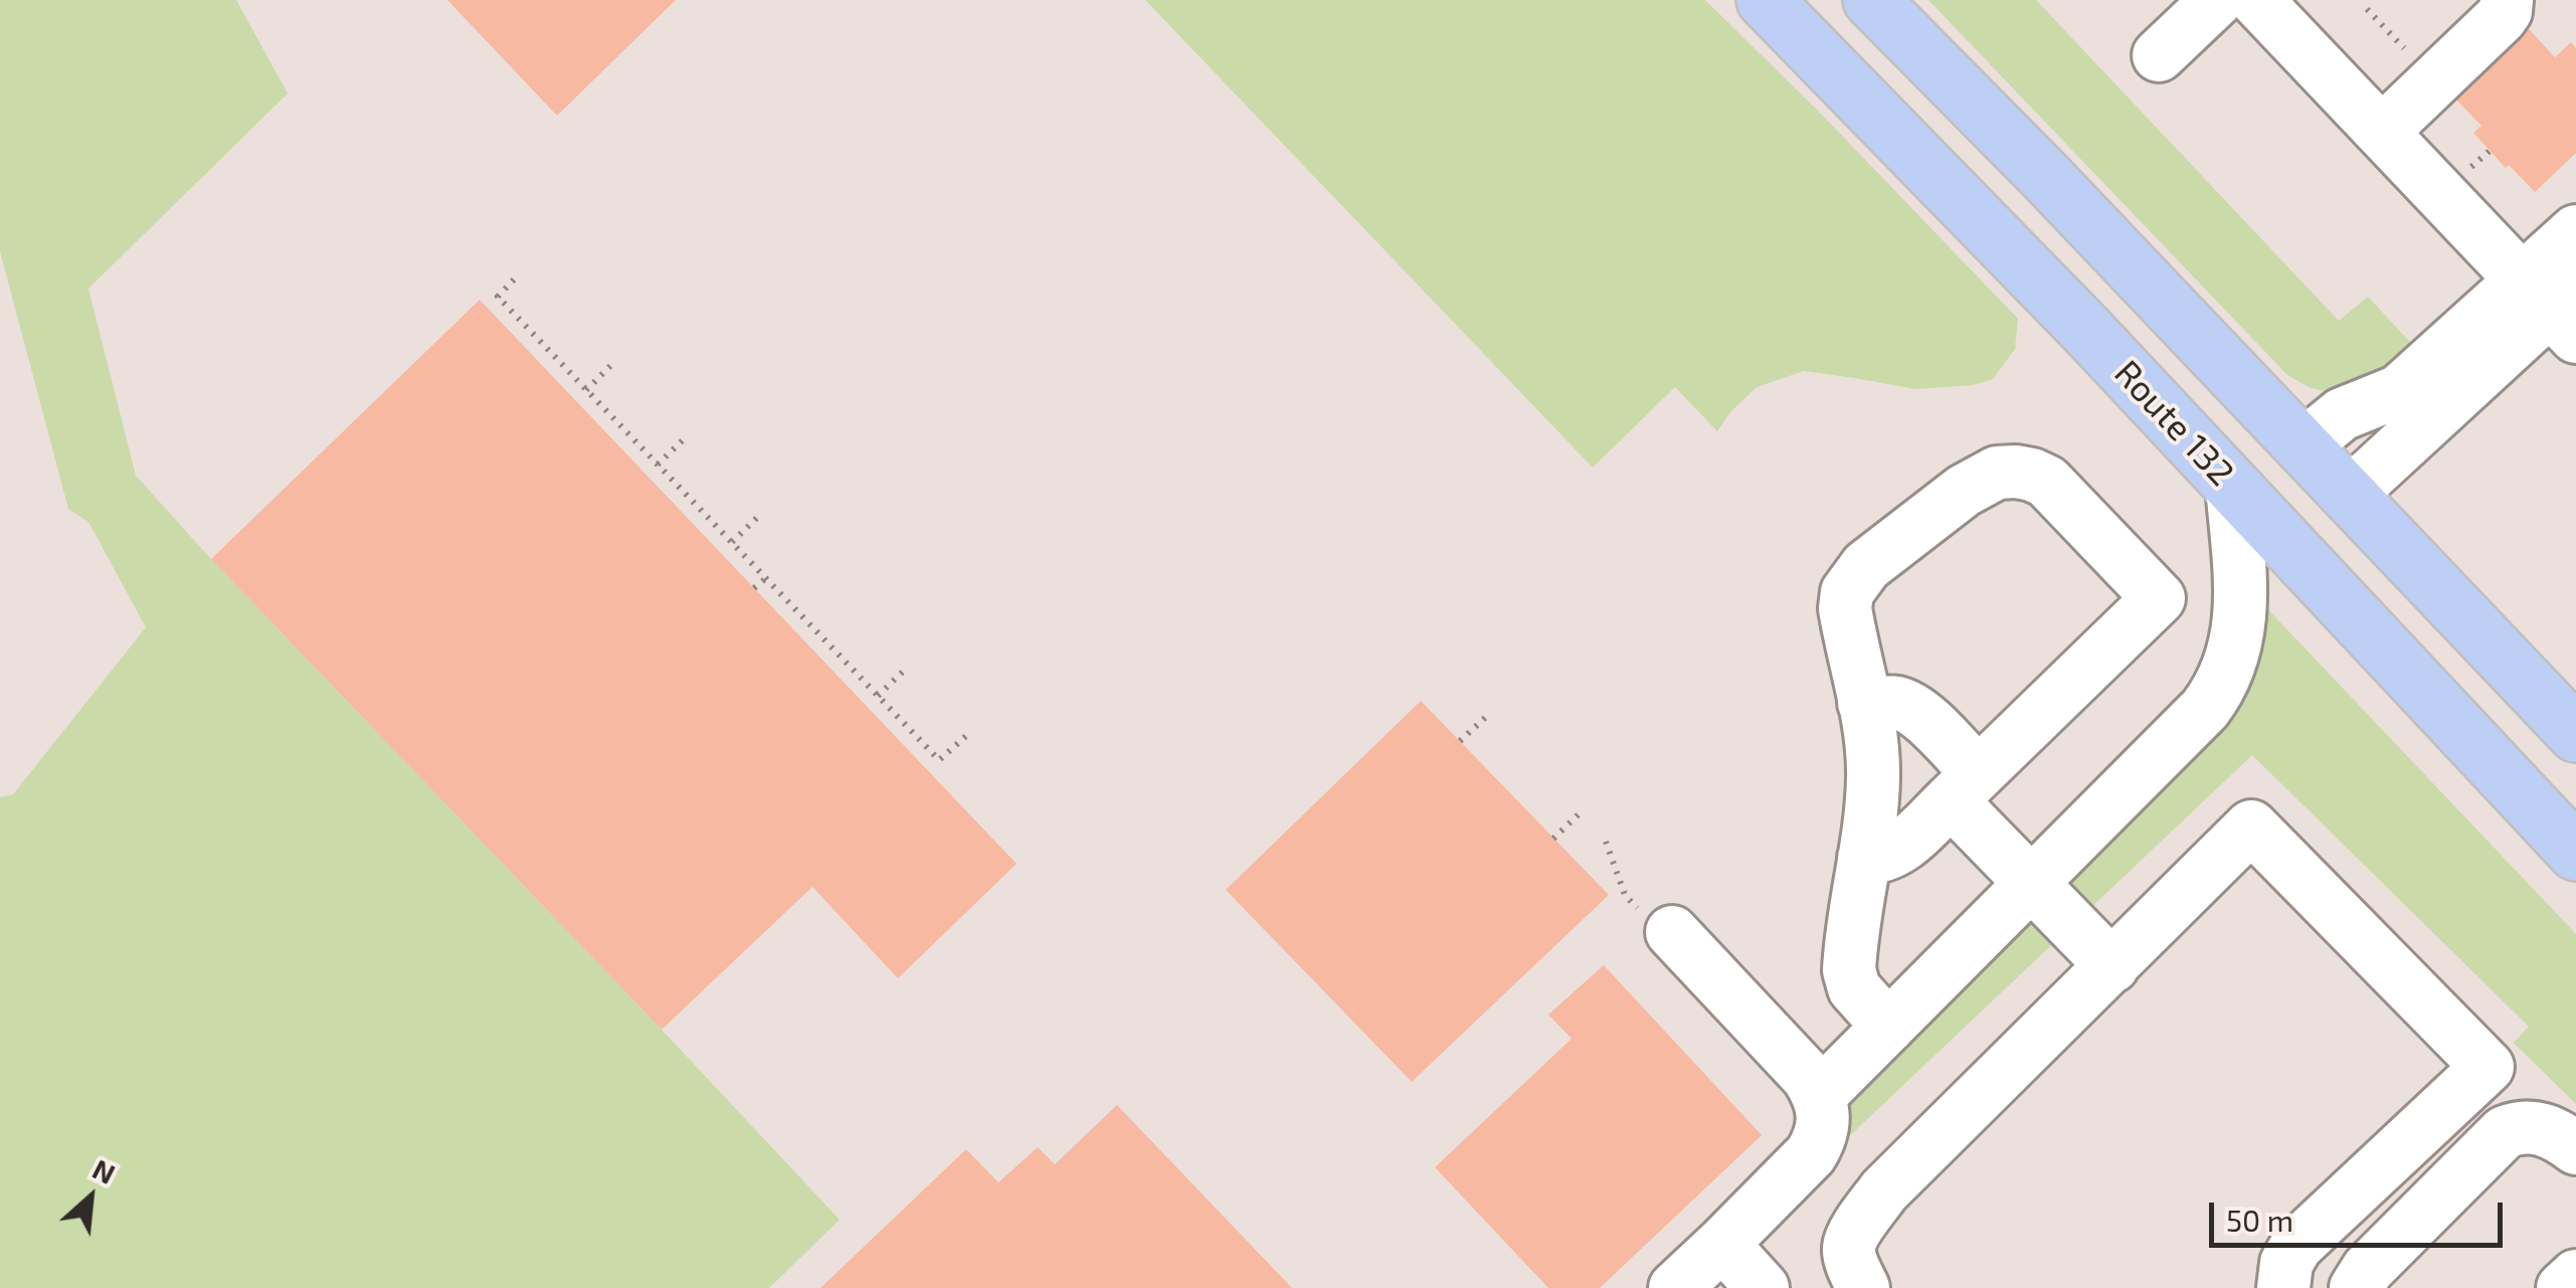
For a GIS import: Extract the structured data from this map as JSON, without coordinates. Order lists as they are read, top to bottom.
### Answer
{
  "streets": {
    "highway": ["Route 132"]
  },
  "scale_bar": "50 m",
  "north": "top right"
}
